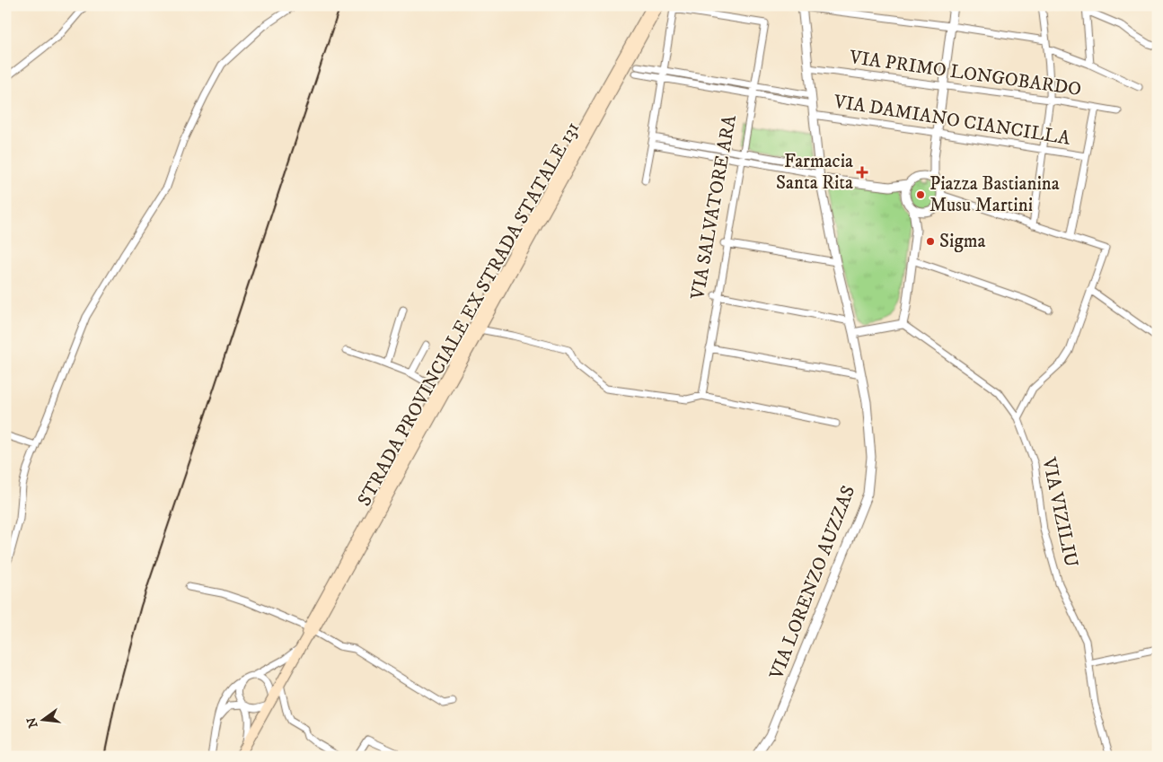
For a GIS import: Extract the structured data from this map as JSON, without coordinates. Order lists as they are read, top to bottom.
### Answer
{
  "streets": {
    "main road": ["STRADA PROVINCIALE EX STRADA STATALE 131"],
    "street": [
      "VIA PRIMO LONGOBARDO",
      "VIA DAMIANO CIANCILLA",
      "VIA SALVATORE ARA",
      "VIA VIZILIU",
      "VIA LORENZO AUZZAS"
    ]
  },
  "crossings": [
    ["VIA PRIMO LONGOBARDO", "VIA LORENZO AUZZAS"],
    ["VIA DAMIANO CIANCILLA", "VIA LORENZO AUZZAS"]
  ],
  "places": {
    "health": ["Farmacia Santa Rita"],
    "other": ["Piazza Bastianina Musu Martini", "Sigma"]
  },
  "north": "left"
}
